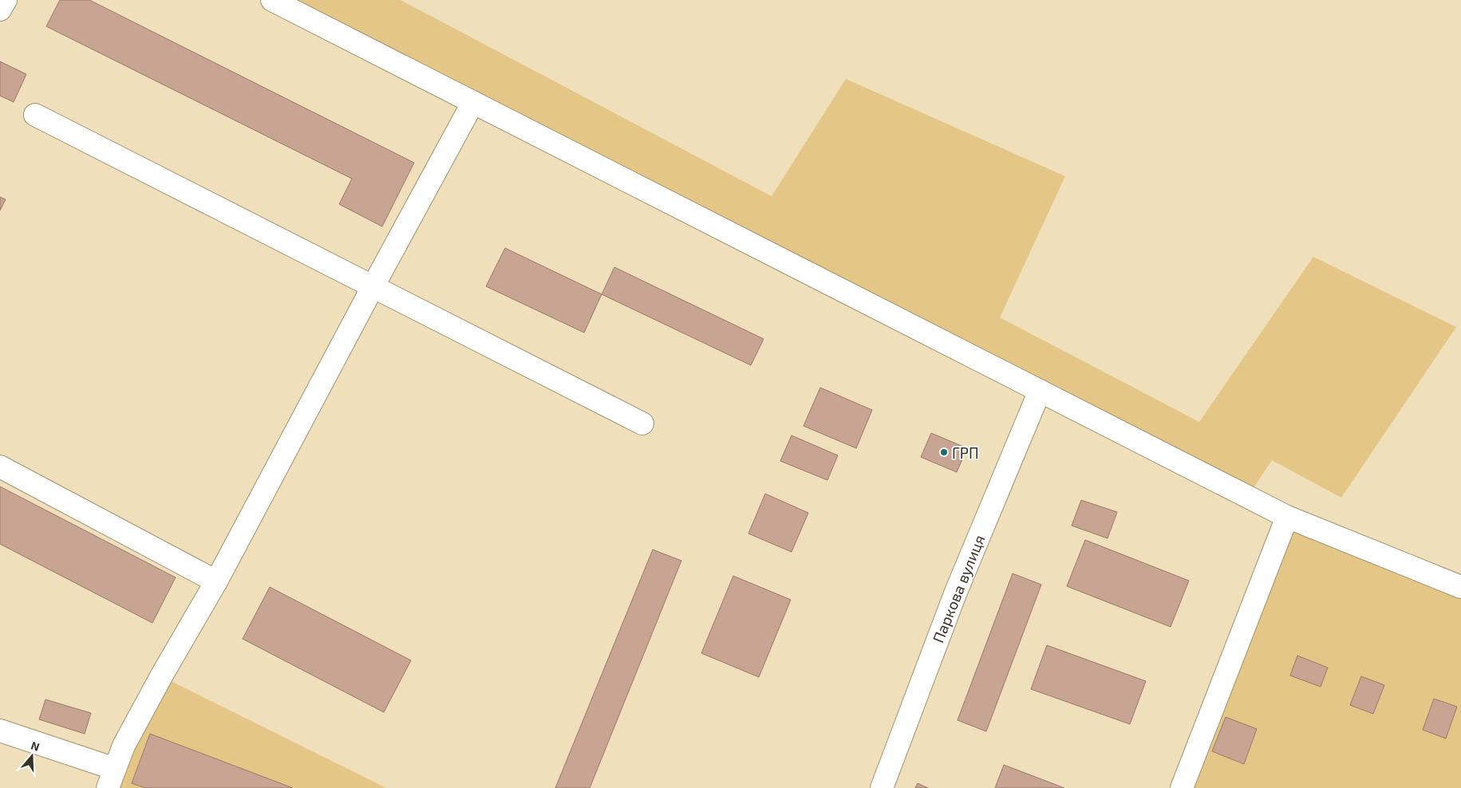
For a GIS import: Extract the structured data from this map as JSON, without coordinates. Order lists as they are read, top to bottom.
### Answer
{
  "streets": {
    "street": ["Паркова вулиця"]
  },
  "places": ["ГРП"],
  "north": "top"
}
